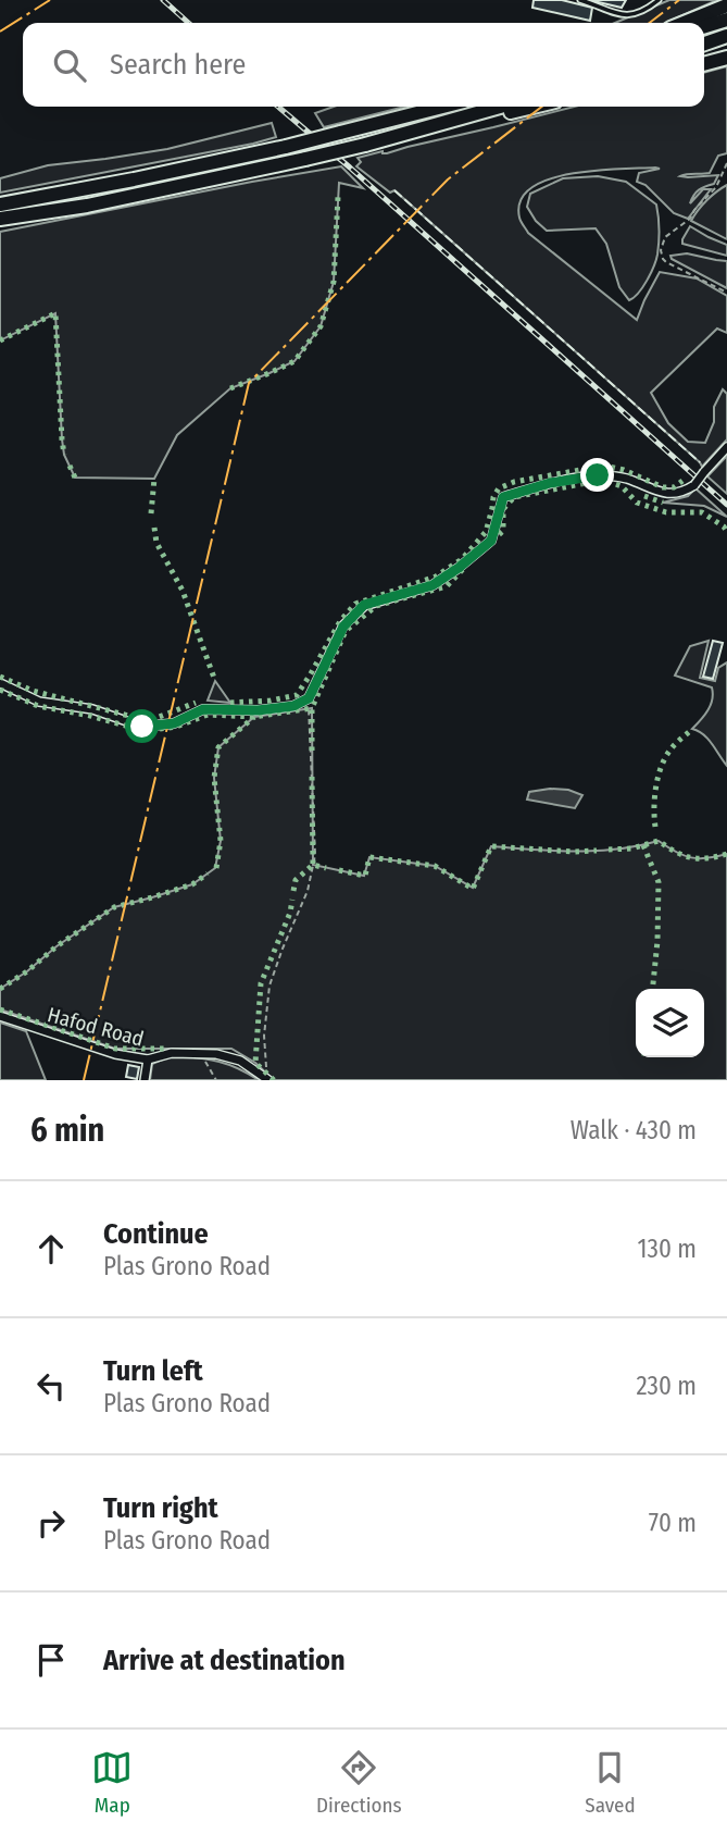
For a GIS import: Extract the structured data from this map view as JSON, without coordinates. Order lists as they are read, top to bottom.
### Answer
{
  "streets": {
    "street": ["Hafod Road"]
  },
  "page": {
    "search": "Search here",
    "heading": ["6 min", "Walk · 430 m"],
    "list": [
      ["Continue", "Plas Grono Road", "130 m"],
      ["Turn left", "Plas Grono Road", "230 m"],
      ["Turn right", "Plas Grono Road", "70 m"],
      "Arrive at destination"
    ],
    "nav": ["Map", "Directions", "Saved"]
  }
}
